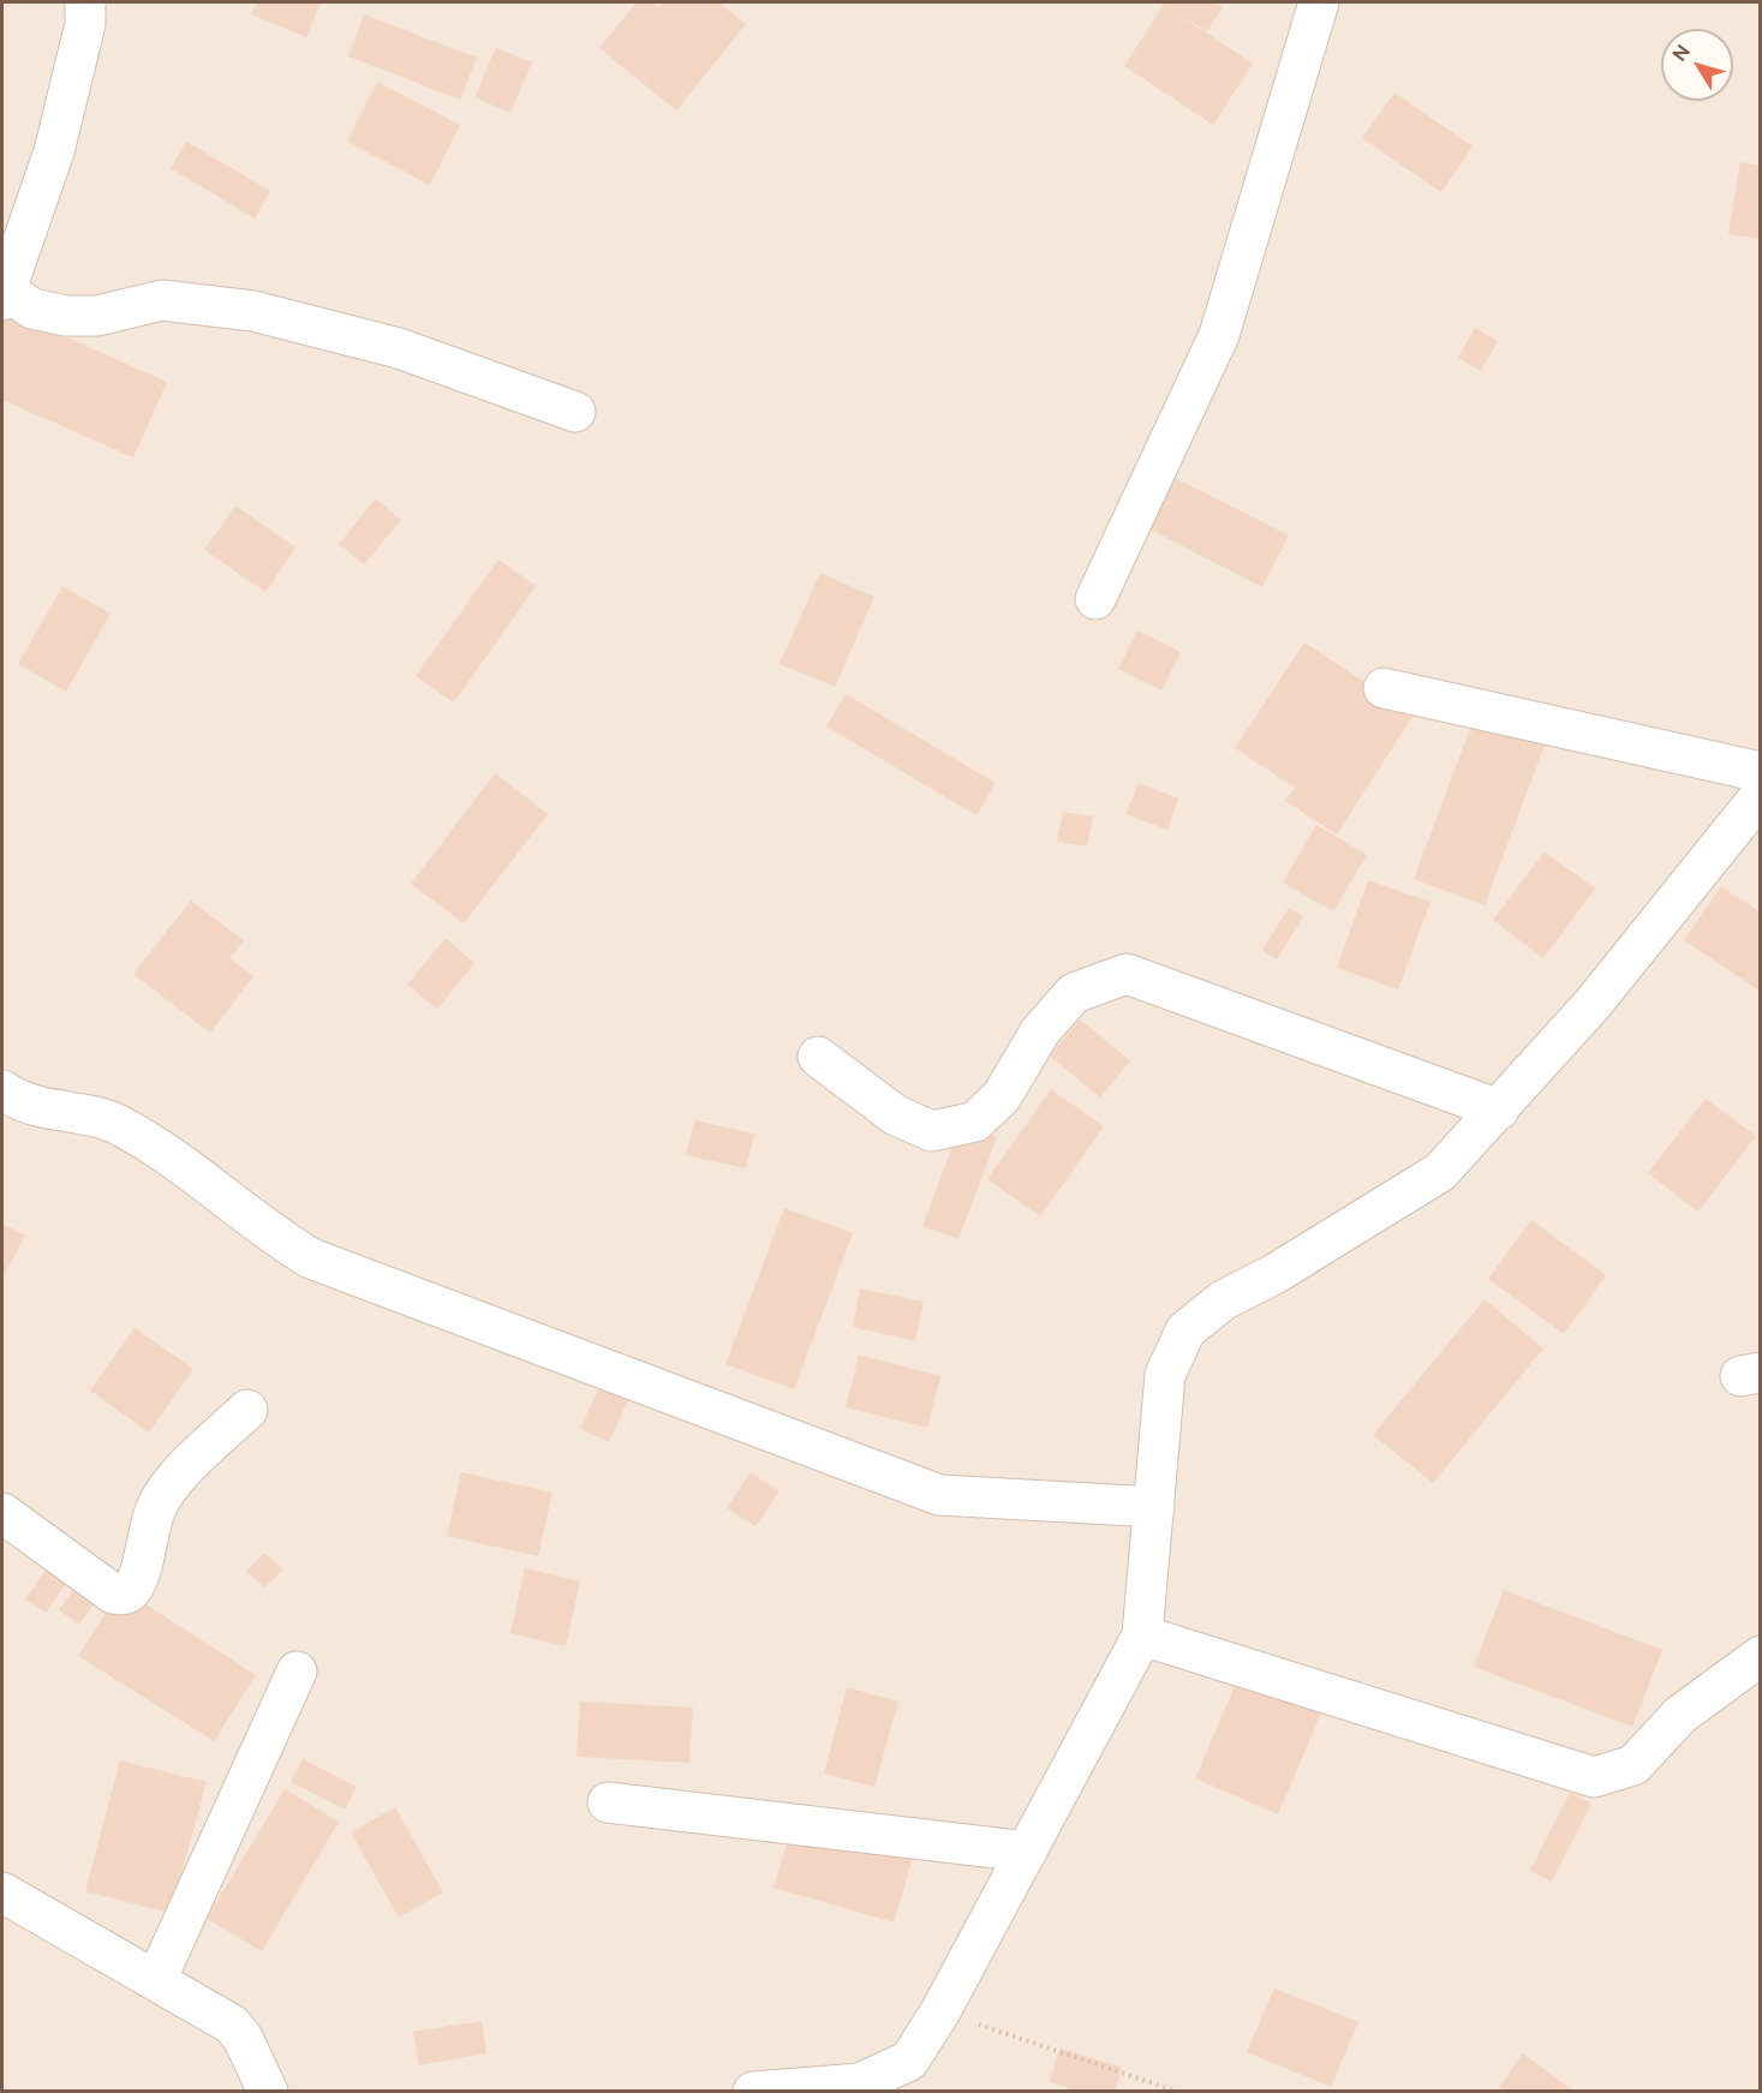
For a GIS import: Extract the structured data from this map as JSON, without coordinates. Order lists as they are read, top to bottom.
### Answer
{
  "north": "top left"
}
